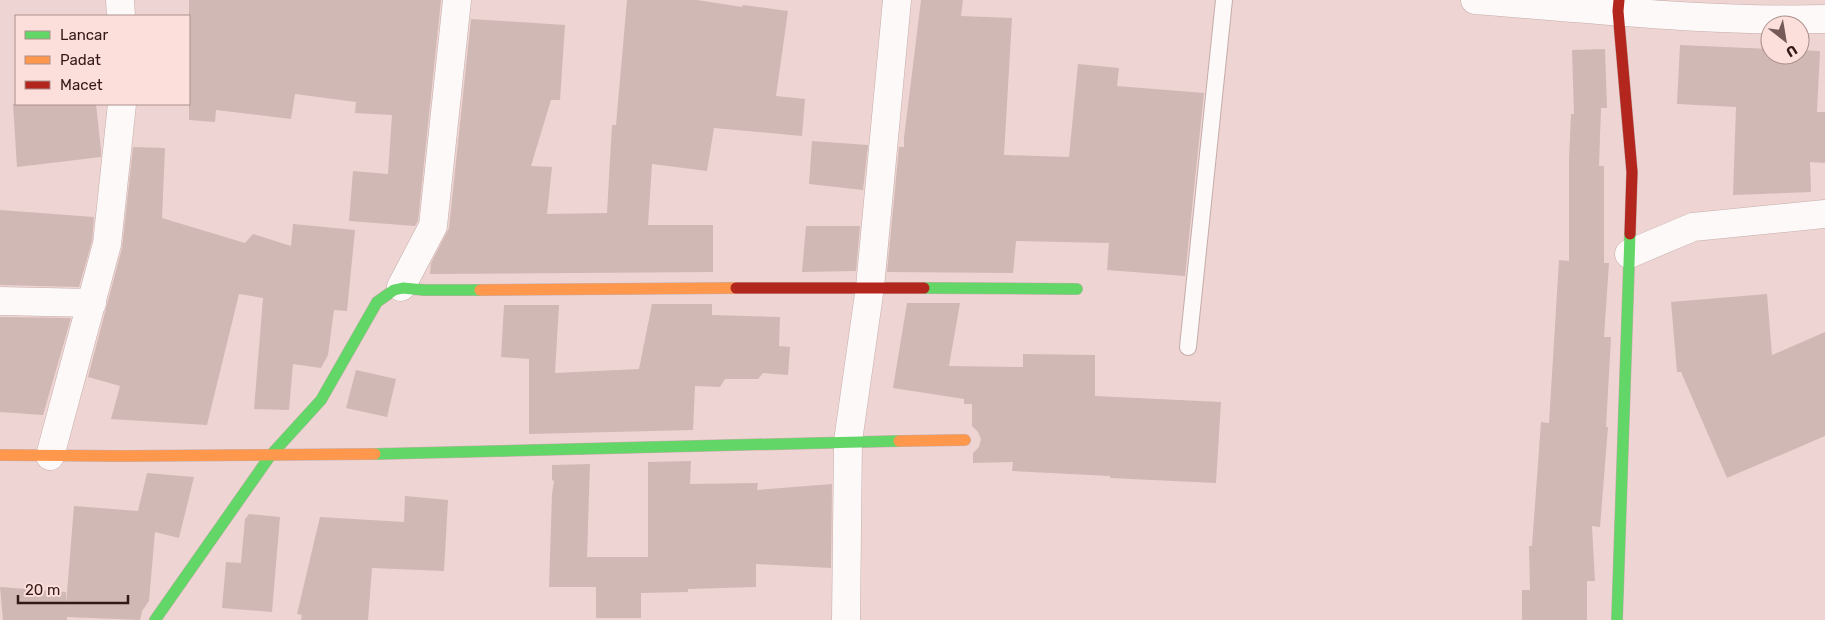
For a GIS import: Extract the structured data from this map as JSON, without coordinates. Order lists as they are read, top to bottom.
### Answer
{
  "legend": ["Lancar", "Padat", "Macet"],
  "scale_bar": "20 m",
  "north": "bottom right"
}
